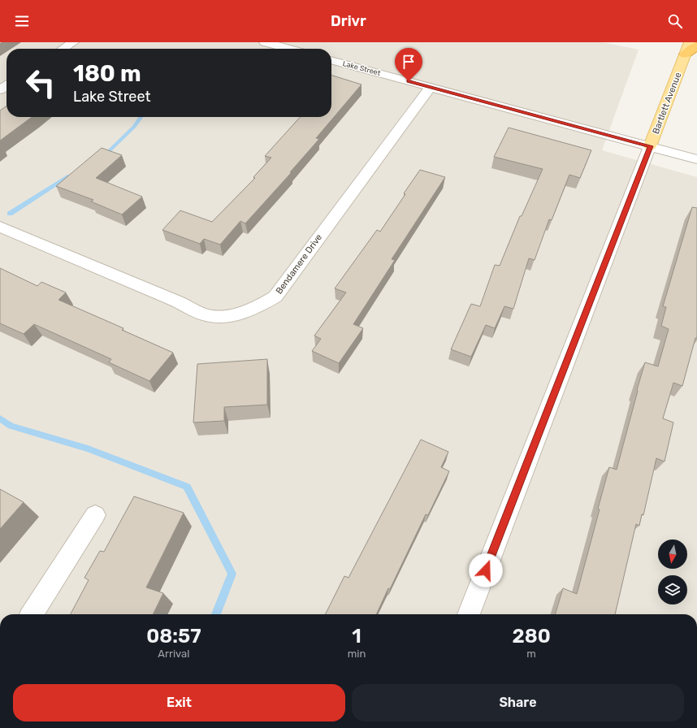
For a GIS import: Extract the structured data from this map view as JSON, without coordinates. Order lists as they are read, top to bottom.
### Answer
{
  "streets": {
    "main road": ["Bartlett Avenue"],
    "street": ["Lake Street", "Bendamere Drive"]
  },
  "crossings": [
    ["Lake Street", "Bartlett Avenue"],
    ["Lake Street", "Bendamere Drive"]
  ],
  "north": "bottom",
  "page": {
    "header": "Drivr",
    "turn": ["180 m", "Lake Street"],
    "eta": [
      "08:57",
      "Arrival",
      "1",
      "min",
      "280",
      "m"
    ],
    "buttons": ["Exit", "Share"]
  }
}
